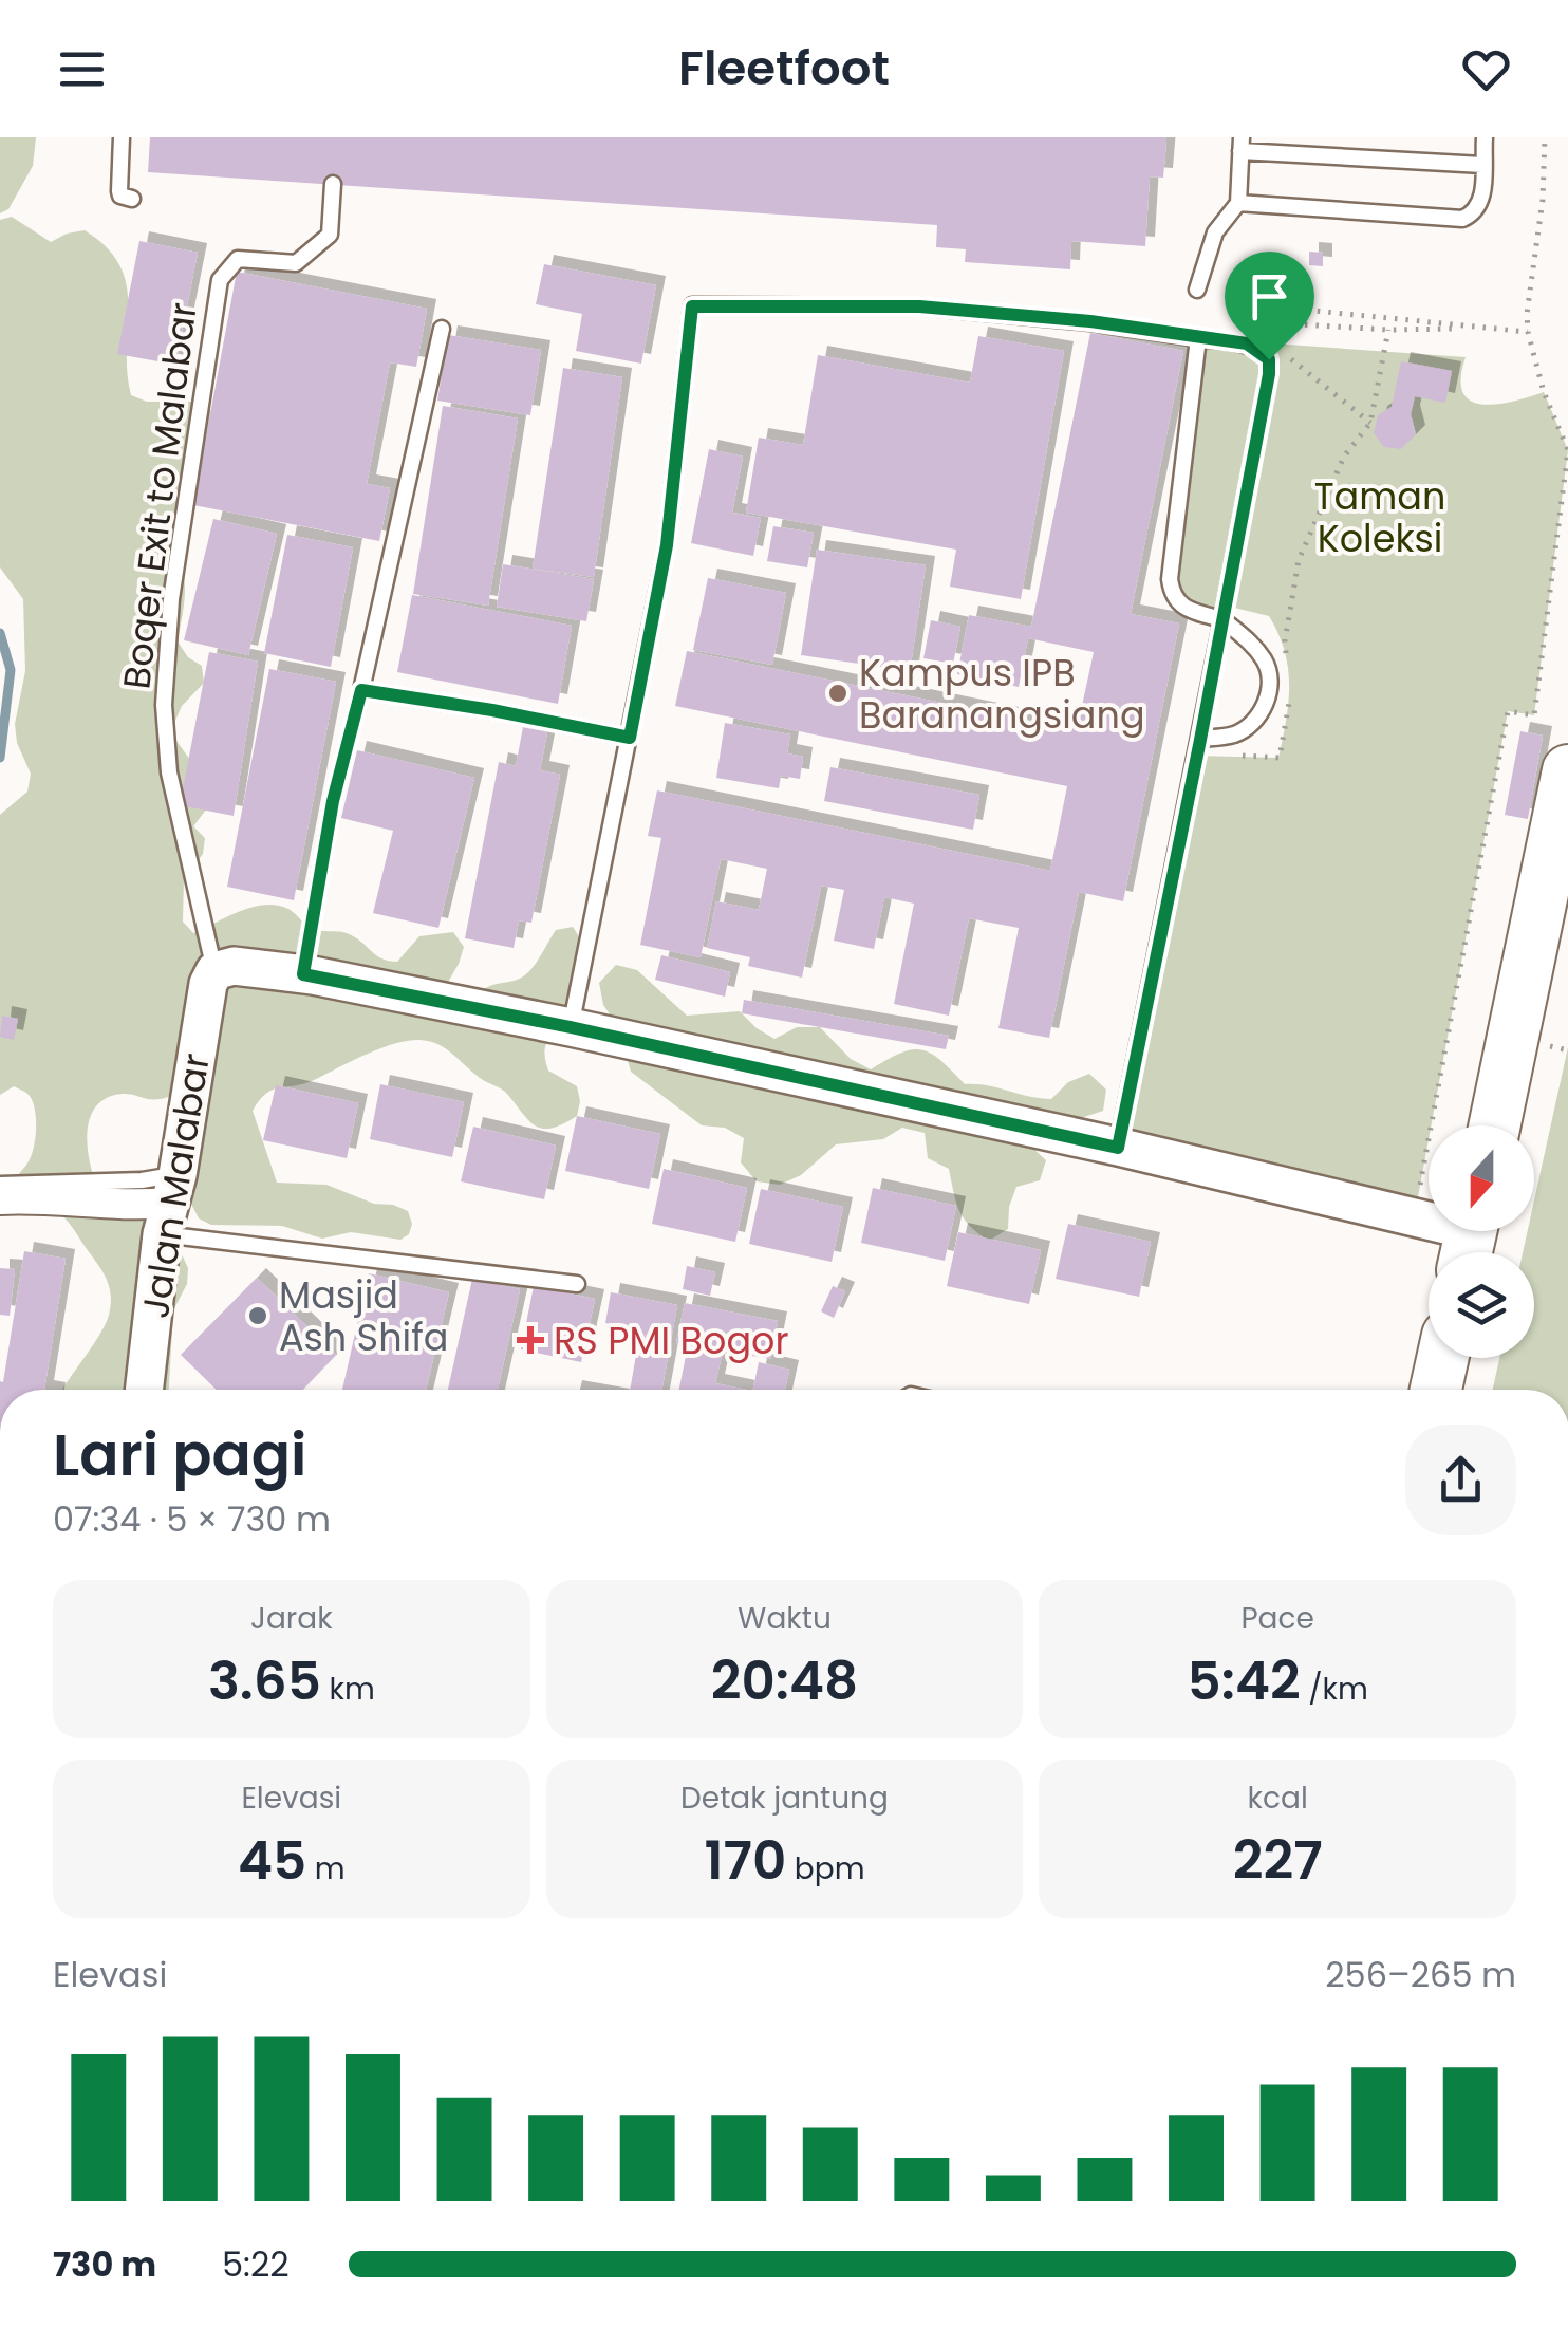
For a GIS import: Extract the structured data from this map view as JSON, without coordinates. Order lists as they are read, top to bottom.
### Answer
{
  "streets": {
    "street": ["Jalan Malabar"],
    "lane": ["Boqer Exit to Malabar"]
  },
  "crossings": [
    ["Boqer Exit to Malabar", "Jalan Malabar"]
  ],
  "parks": ["Taman Koleksi"],
  "places": {
    "other": ["Kampus IPB Baranangsiang", "Masjid Ash Shifa"],
    "health": ["RS PMI Bogor"]
  },
  "north": "bottom",
  "page": {
    "header": "Fleetfoot",
    "heading": ["Lari pagi", "07:34 · 5 × 730 m"],
    "stats": [
      ["Jarak", "3.65 km"],
      ["Waktu", "20:48"],
      ["Pace", "5:42 /km"],
      ["Elevasi", "45 m"],
      ["Detak jantung", "170 bpm"],
      ["kcal", "227"]
    ],
    "chart": ["Elevasi", "256–265 m"],
    "list": [
      {
        "name": "730 m",
        "note": "5:22"
      }
    ]
  }
}
